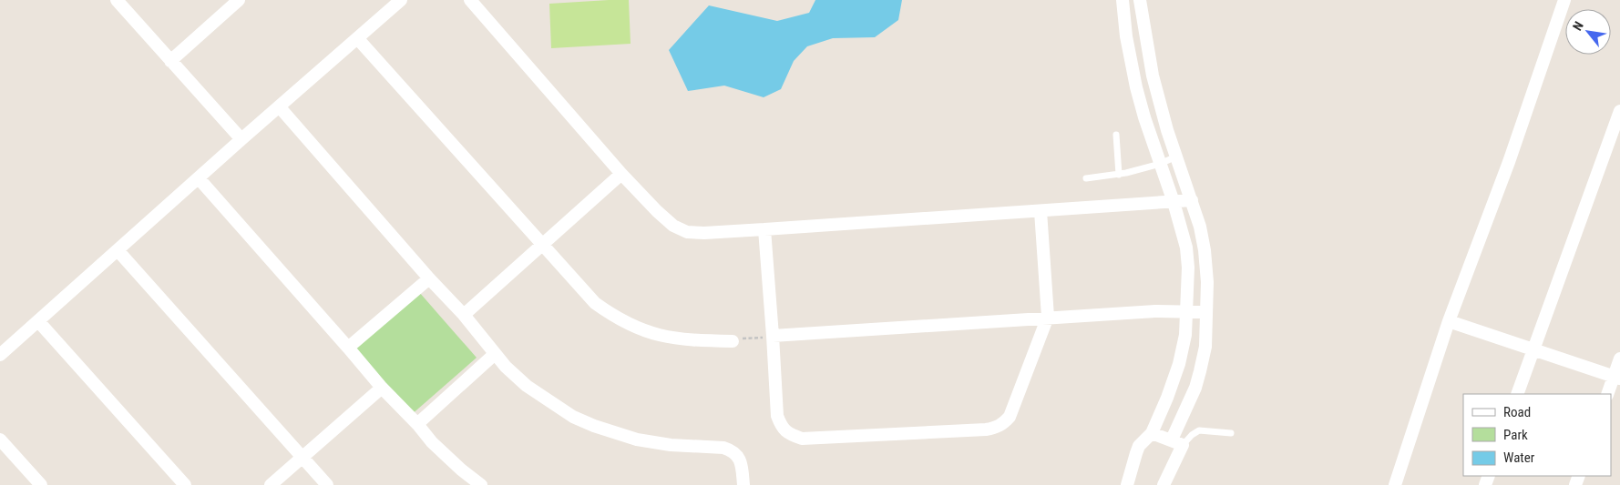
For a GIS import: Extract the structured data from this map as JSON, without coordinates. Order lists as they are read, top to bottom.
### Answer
{
  "legend": ["Road", "Park", "Water"],
  "north": "top left"
}
